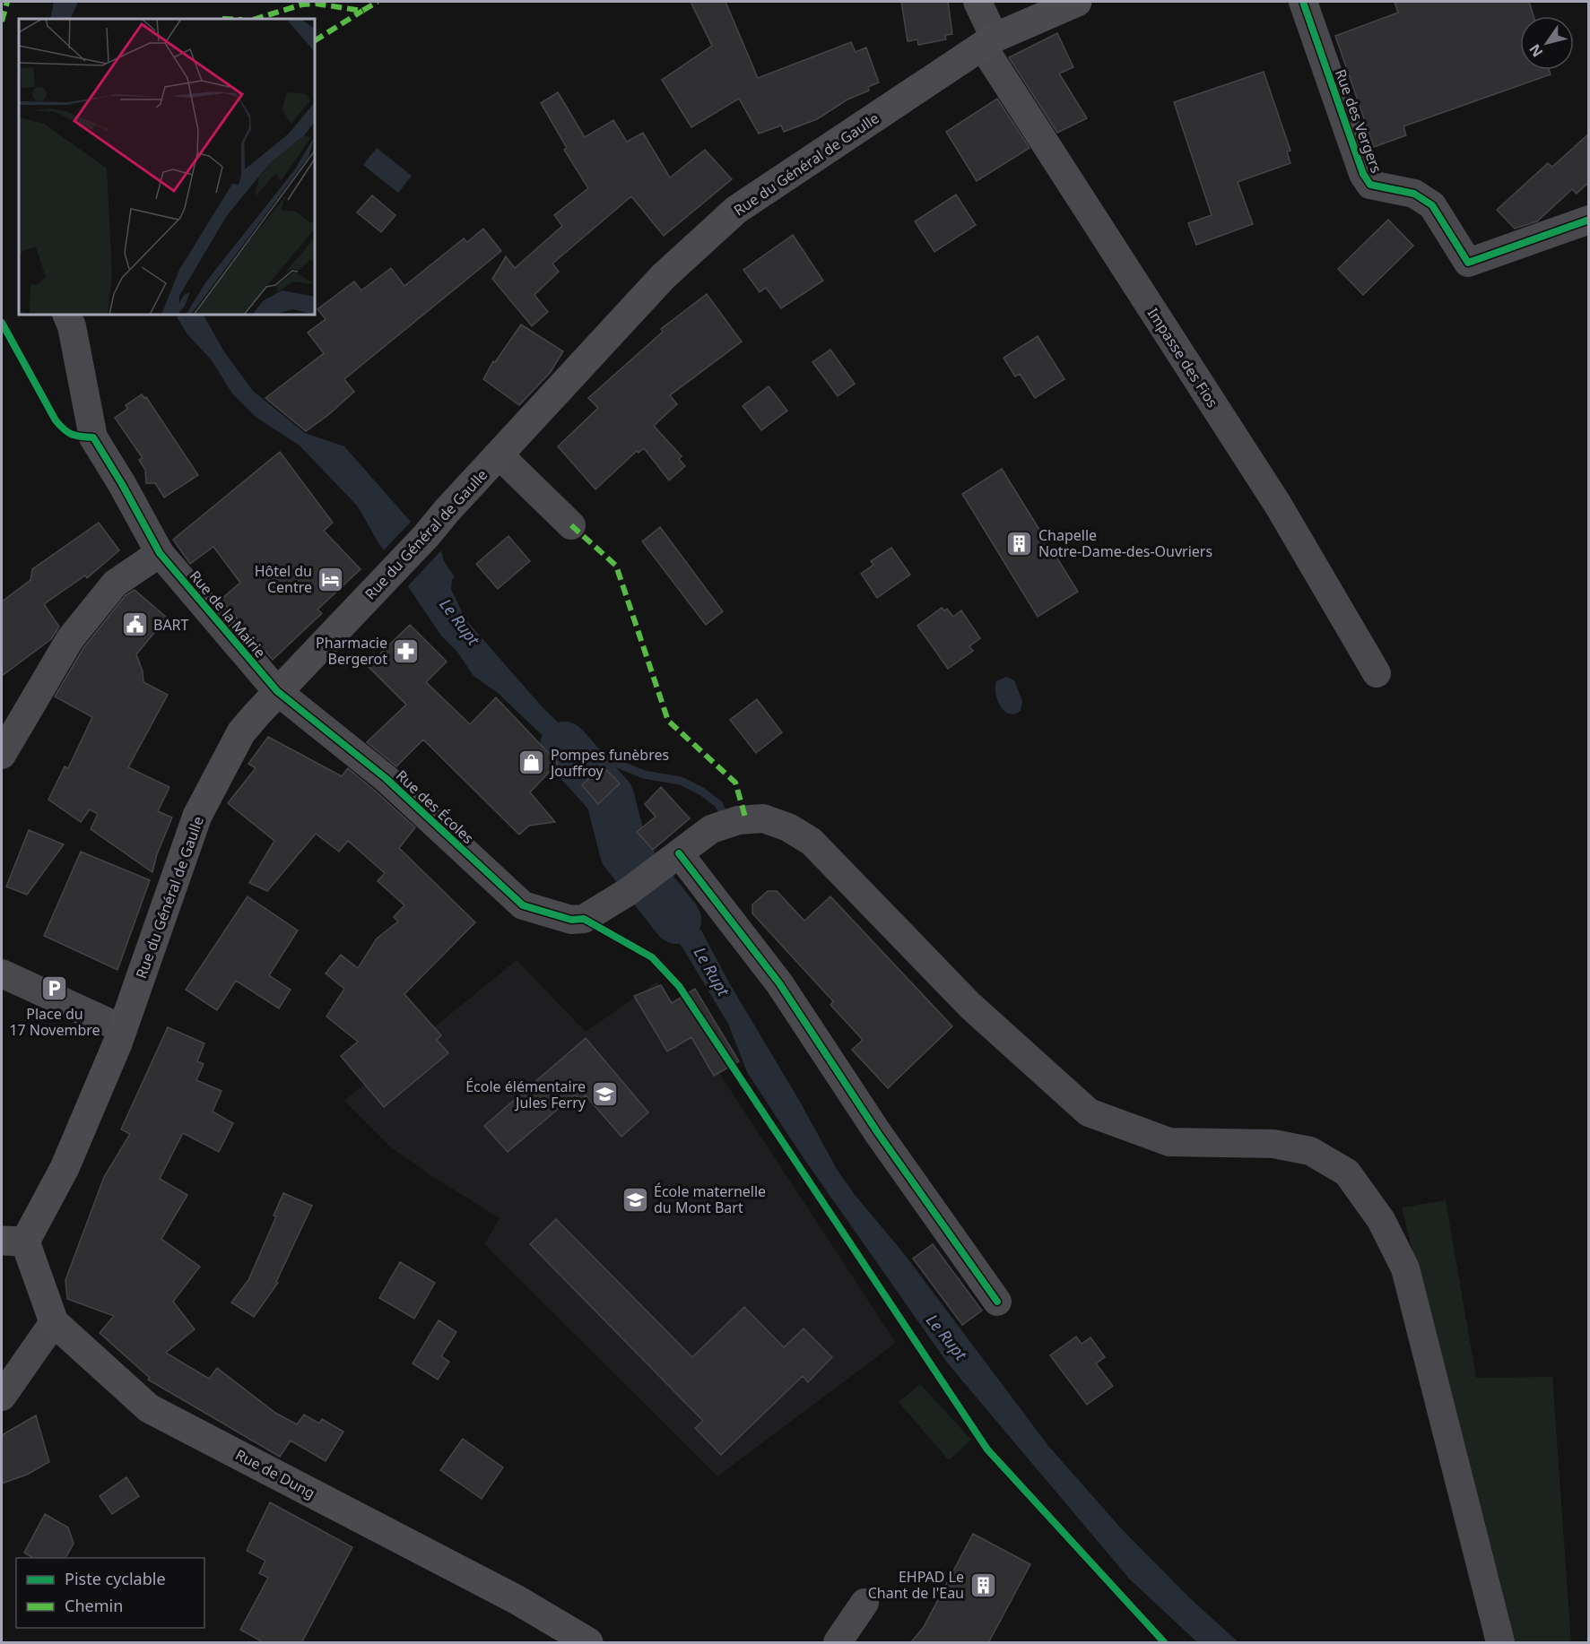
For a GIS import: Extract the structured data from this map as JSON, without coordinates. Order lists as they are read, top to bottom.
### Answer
{
  "streets": {
    "main road": ["Rue du Général de Gaulle", "Rue de Dung"],
    "street": [
      "Rue des Vergers",
      "Impasse des Fios",
      "Rue de la Mairie",
      "Rue des Écoles"
    ]
  },
  "crossings": [
    ["Rue du Général de Gaulle", "Impasse des Fios"],
    ["Rue du Général de Gaulle", "Rue de la Mairie"],
    ["Rue du Général de Gaulle", "Rue des Écoles"],
    ["Rue du Général de Gaulle", "Rue de Dung"],
    ["Rue de la Mairie", "Rue des Écoles"]
  ],
  "water": ["Le Rupt"],
  "places": {
    "building": ["Chapelle Notre-Dame-des-Ouvriers", "EHPAD Le Chant de l'Eau"],
    "hotel": ["Hôtel du Centre"],
    "public building": ["BART"],
    "pharmacy": ["Pharmacie Bergerot"],
    "shop": ["Pompes funèbres Jouffroy"],
    "parking": ["Place du 17 Novembre"],
    "school or university": ["École élémentaire Jules Ferry", "École maternelle du Mont Bart"]
  },
  "legend": ["Piste cyclable", "Chemin"],
  "north": "bottom left"
}
